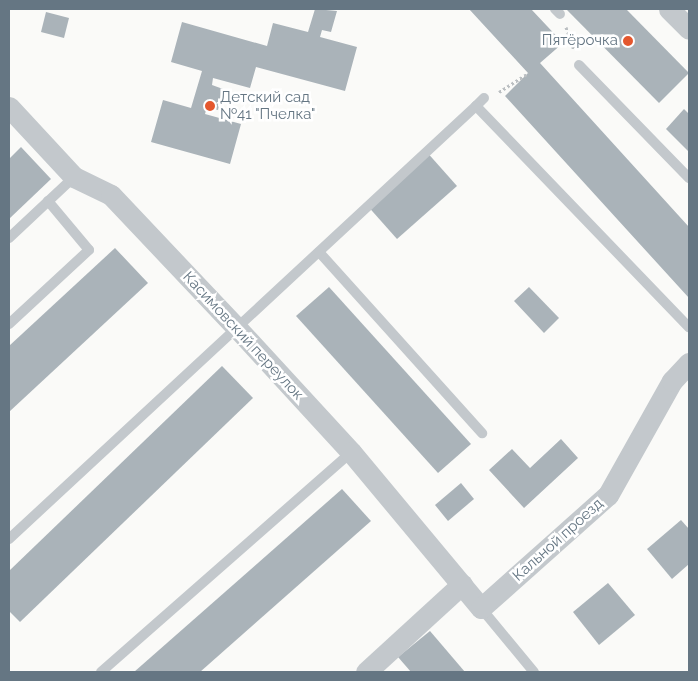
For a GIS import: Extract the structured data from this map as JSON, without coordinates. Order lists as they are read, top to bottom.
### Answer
{
  "streets": {
    "street": ["Касимовский переулок", "Кальной проезд"]
  },
  "crossings": [
    ["Касимовский переулок", "Кальной проезд"]
  ],
  "places": ["Пятёрочка", "Детский сад №41 \"Пчелка\""]
}
